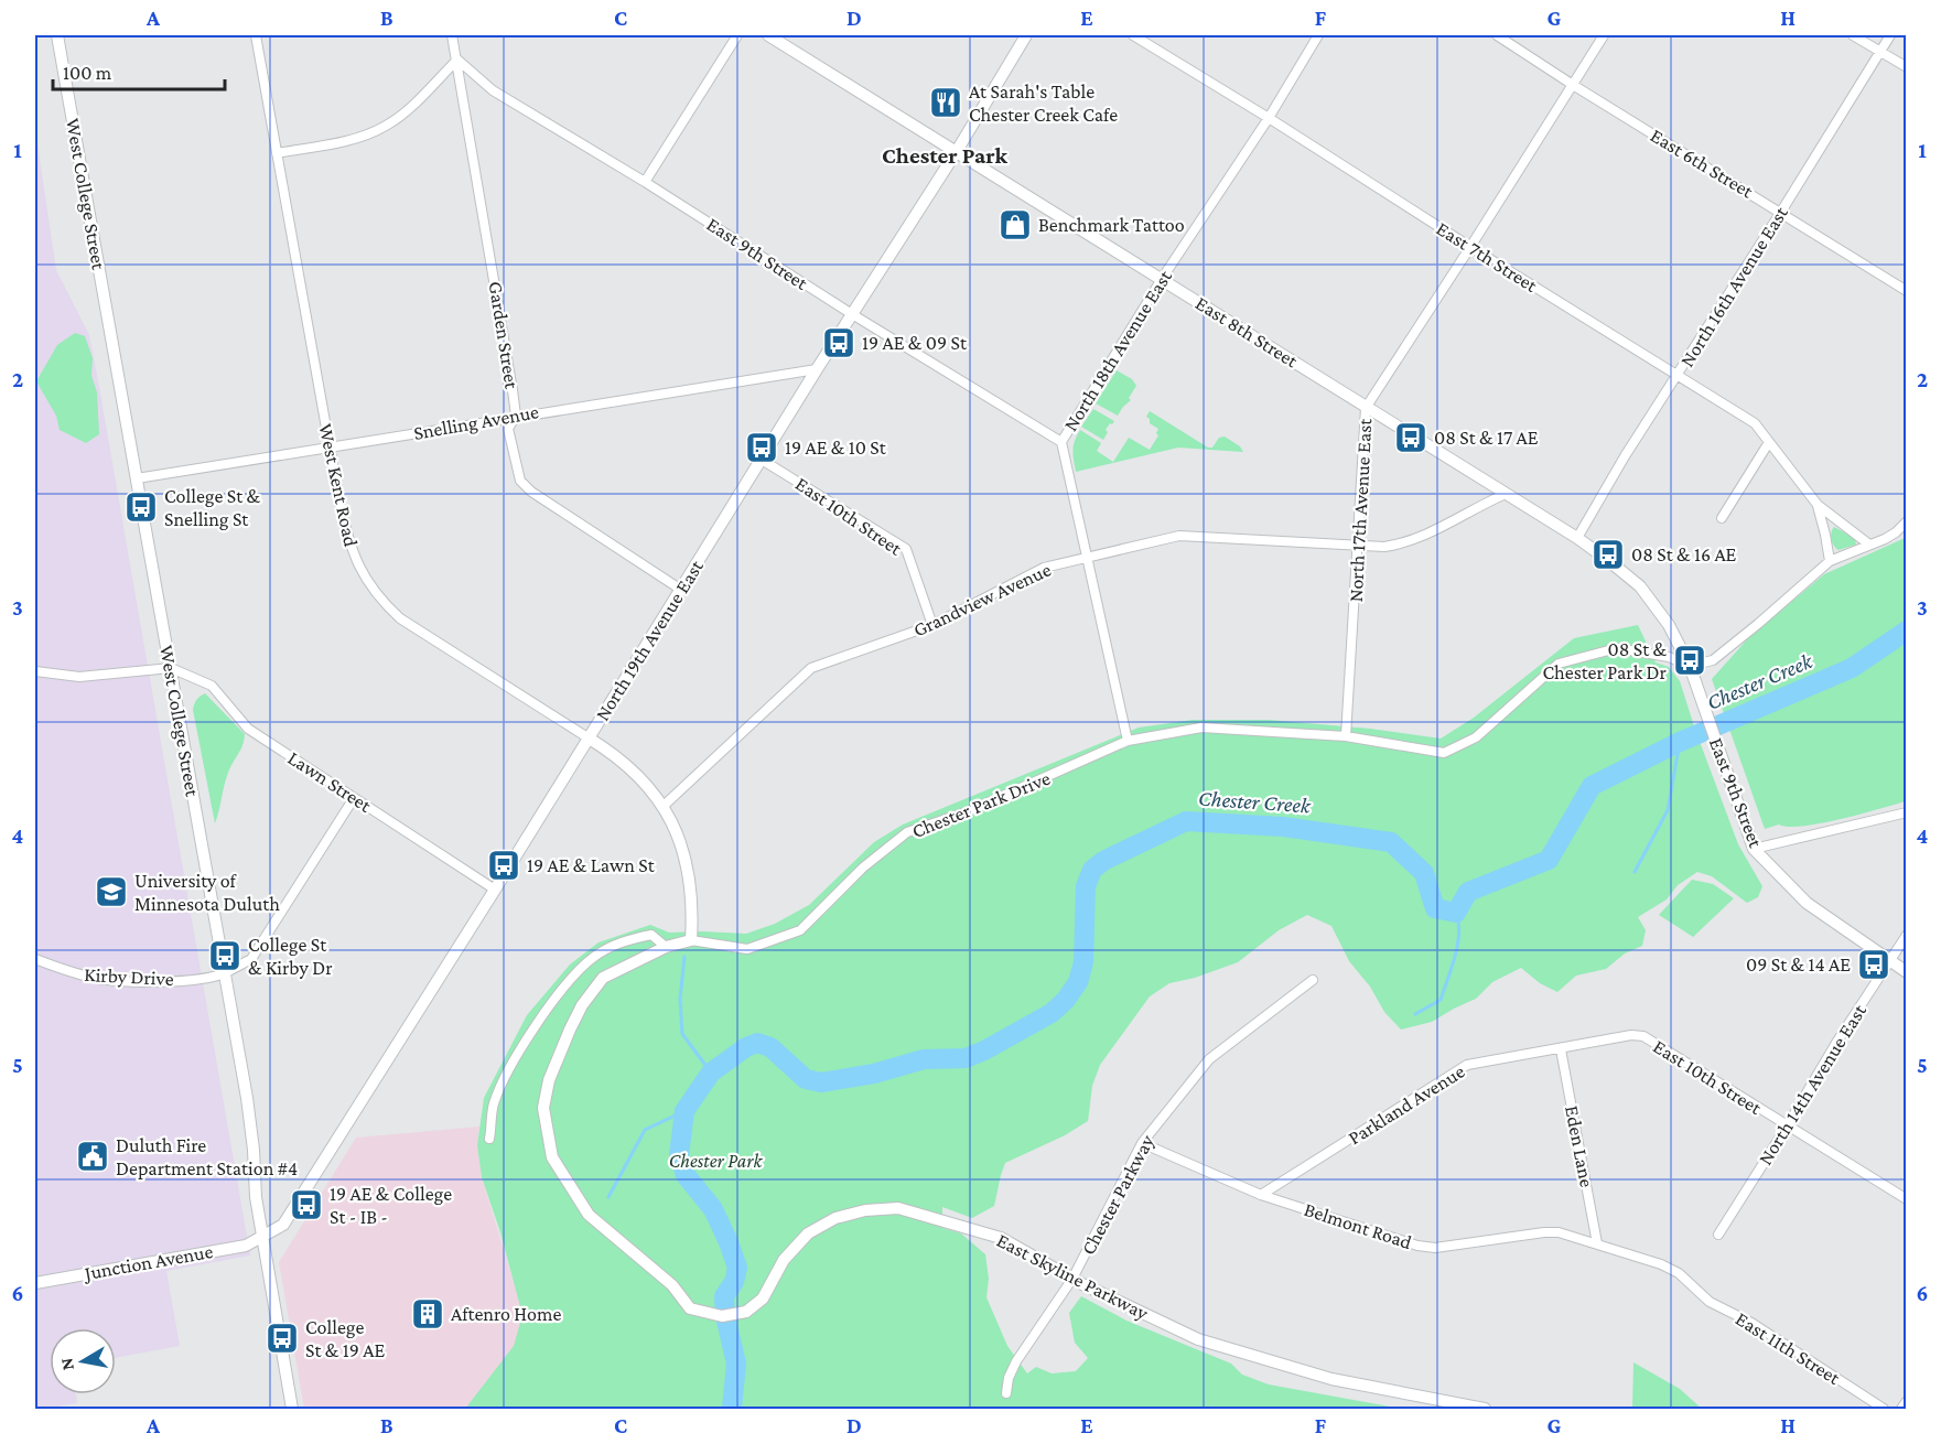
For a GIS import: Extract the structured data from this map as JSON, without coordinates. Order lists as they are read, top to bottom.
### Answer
{
  "streets": {
    "street": [
      "East 6th Street",
      "West College Street",
      "East 9th Street",
      "East 7th Street",
      "North 16th Avenue East",
      "East 8th Street",
      "Garden Street",
      "North 18th Avenue East",
      "Snelling Avenue",
      "West Kent Road",
      "North 17th Avenue East",
      "East 10th Street",
      "Grandview Avenue",
      "North 19th Avenue East",
      "Lawn Street",
      "Chester Park Drive",
      "Kirby Drive",
      "North 14th Avenue East",
      "Parkland Avenue",
      "Eden Lane",
      "Chester Parkway",
      "Belmont Road",
      "Junction Avenue",
      "East Skyline Parkway",
      "East 11th Street"
    ]
  },
  "crossings": [
    ["East 6th Street", "North 16th Avenue East"],
    ["East 6th Street", "North 17th Avenue East"],
    ["West College Street", "Snelling Avenue"],
    ["West College Street", "North 19th Avenue East"],
    ["West College Street", "Lawn Street"],
    ["West College Street", "Kirby Drive"],
    ["West College Street", "Junction Avenue"],
    ["East 9th Street", "East 8th Street"],
    ["East 9th Street", "Garden Street"],
    ["East 9th Street", "North 18th Avenue East"],
    ["East 9th Street", "North 19th Avenue East"],
    ["East 9th Street", "Chester Park Drive"],
    ["East 9th Street", "North 14th Avenue East"],
    ["East 7th Street", "North 16th Avenue East"],
    ["East 7th Street", "North 18th Avenue East"],
    ["East 7th Street", "North 17th Avenue East"],
    ["North 16th Avenue East", "East 8th Street"],
    ["East 8th Street", "North 18th Avenue East"],
    ["East 8th Street", "North 17th Avenue East"],
    ["East 8th Street", "Grandview Avenue"],
    ["East 8th Street", "North 19th Avenue East"],
    ["East 8th Street", "Chester Park Drive"],
    ["Garden Street", "Snelling Avenue"],
    ["Garden Street", "North 19th Avenue East"],
    ["North 18th Avenue East", "Grandview Avenue"],
    ["North 18th Avenue East", "Chester Park Drive"],
    ["Snelling Avenue", "West Kent Road"],
    ["Snelling Avenue", "North 19th Avenue East"],
    ["West Kent Road", "Grandview Avenue"],
    ["West Kent Road", "North 19th Avenue East"],
    ["West Kent Road", "Chester Park Drive"],
    ["North 17th Avenue East", "Grandview Avenue"],
    ["North 17th Avenue East", "Chester Park Drive"],
    ["East 10th Street", "Grandview Avenue"],
    ["East 10th Street", "North 19th Avenue East"],
    ["East 10th Street", "North 14th Avenue East"],
    ["East 10th Street", "Parkland Avenue"],
    ["North 19th Avenue East", "Lawn Street"],
    ["North 19th Avenue East", "Junction Avenue"],
    ["Lawn Street", "Kirby Drive"],
    ["Chester Park Drive", "East Skyline Parkway"],
    ["Parkland Avenue", "Eden Lane"],
    ["Parkland Avenue", "Belmont Road"],
    ["Eden Lane", "Belmont Road"],
    ["Chester Parkway", "Belmont Road"],
    ["Chester Parkway", "East Skyline Parkway"],
    ["Belmont Road", "East 11th Street"]
  ],
  "districts": ["Chester Park"],
  "water": ["Chester Creek"],
  "parks": ["Chester Park"],
  "places": {
    "restaurant": ["At Sarah's Table Chester Creek Cafe"],
    "shop": ["Benchmark Tattoo"],
    "bus stop": [
      "19 AE & 09 St",
      "08 St & 17 AE",
      "19 AE & 10 St",
      "College St & Snelling St",
      "08 St & 16 AE",
      "08 St & Chester Park Dr",
      "19 AE & Lawn St",
      "College St & Kirby Dr",
      "09 St & 14 AE",
      "19 AE & College St - IB -",
      "College St & 19 AE"
    ],
    "school or university": ["University of Minnesota Duluth"],
    "public building": ["Duluth Fire Department Station #4"],
    "building": ["Aftenro Home"]
  },
  "scale_bar": "100 m",
  "north": "left",
  "grid": {
    "columns": [
      "A",
      "B",
      "C",
      "D",
      "E",
      "F",
      "G",
      "H"
    ],
    "rows": [
      "1",
      "2",
      "3",
      "4",
      "5",
      "6"
    ]
  }
}
